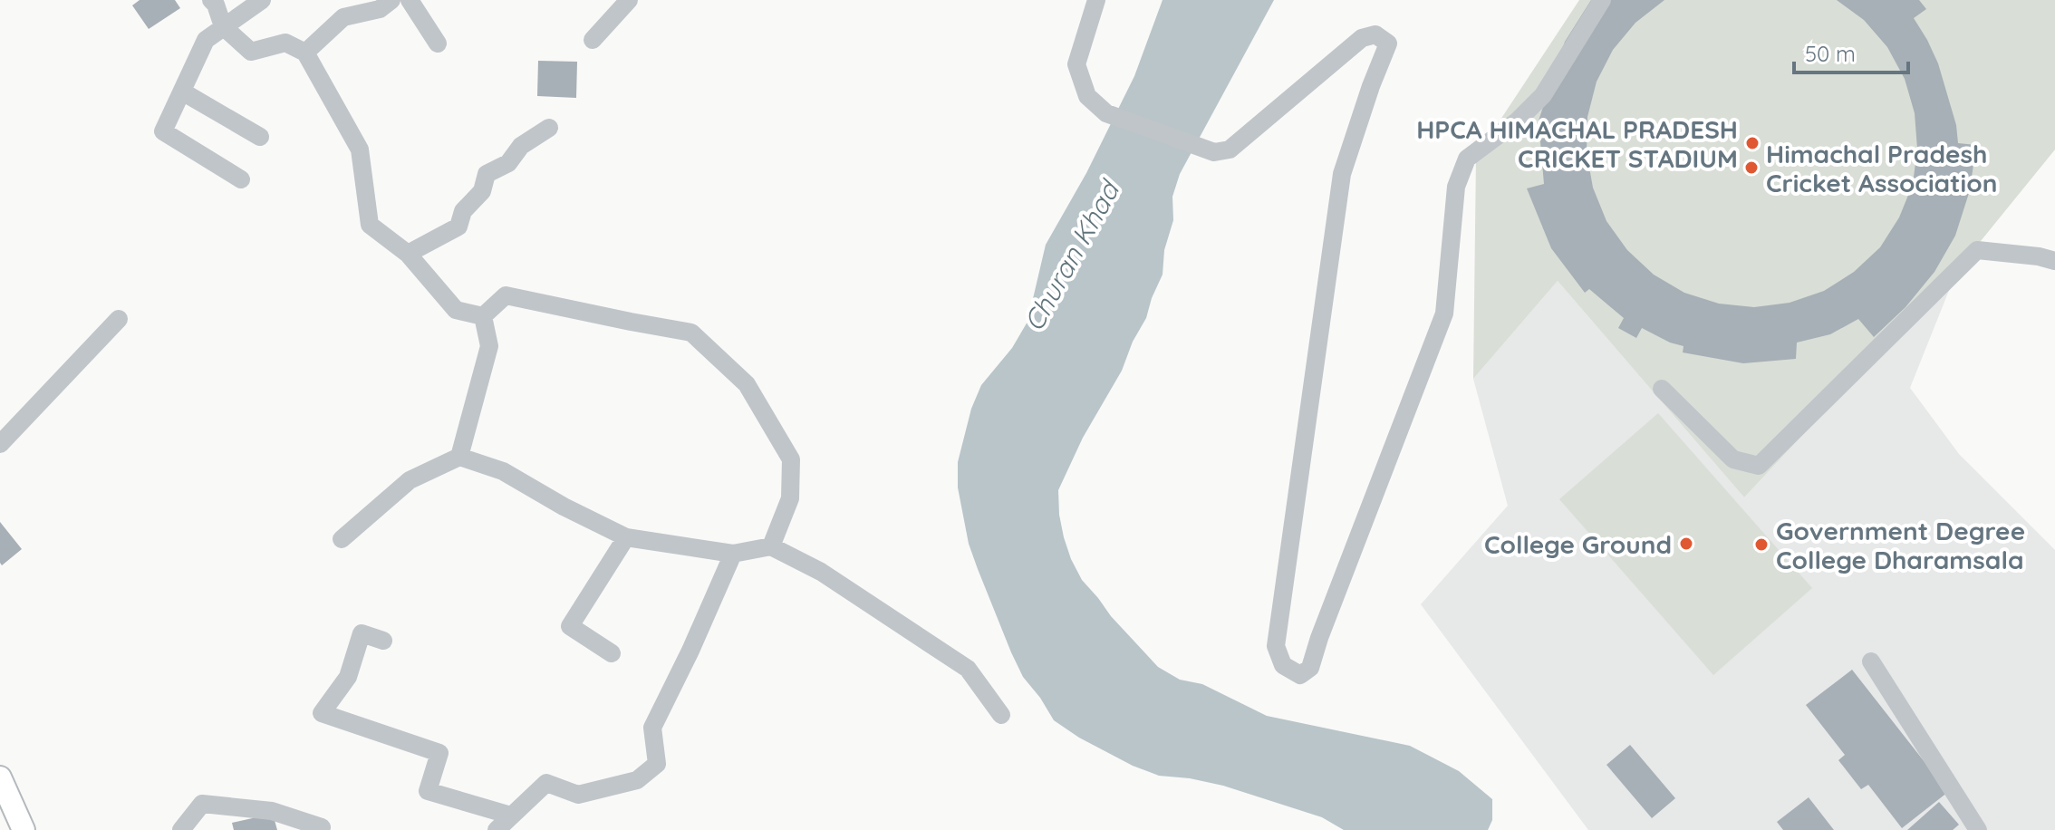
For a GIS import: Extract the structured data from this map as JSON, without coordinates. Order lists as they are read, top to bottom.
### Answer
{
  "water": ["Churan Khad"],
  "places": [
    "HPCA HIMACHAL PRADESH CRICKET STADIUM",
    "Himachal Pradesh Cricket Association",
    "College Ground",
    "Government Degree College Dharamsala"
  ],
  "scale_bar": "50 m"
}
